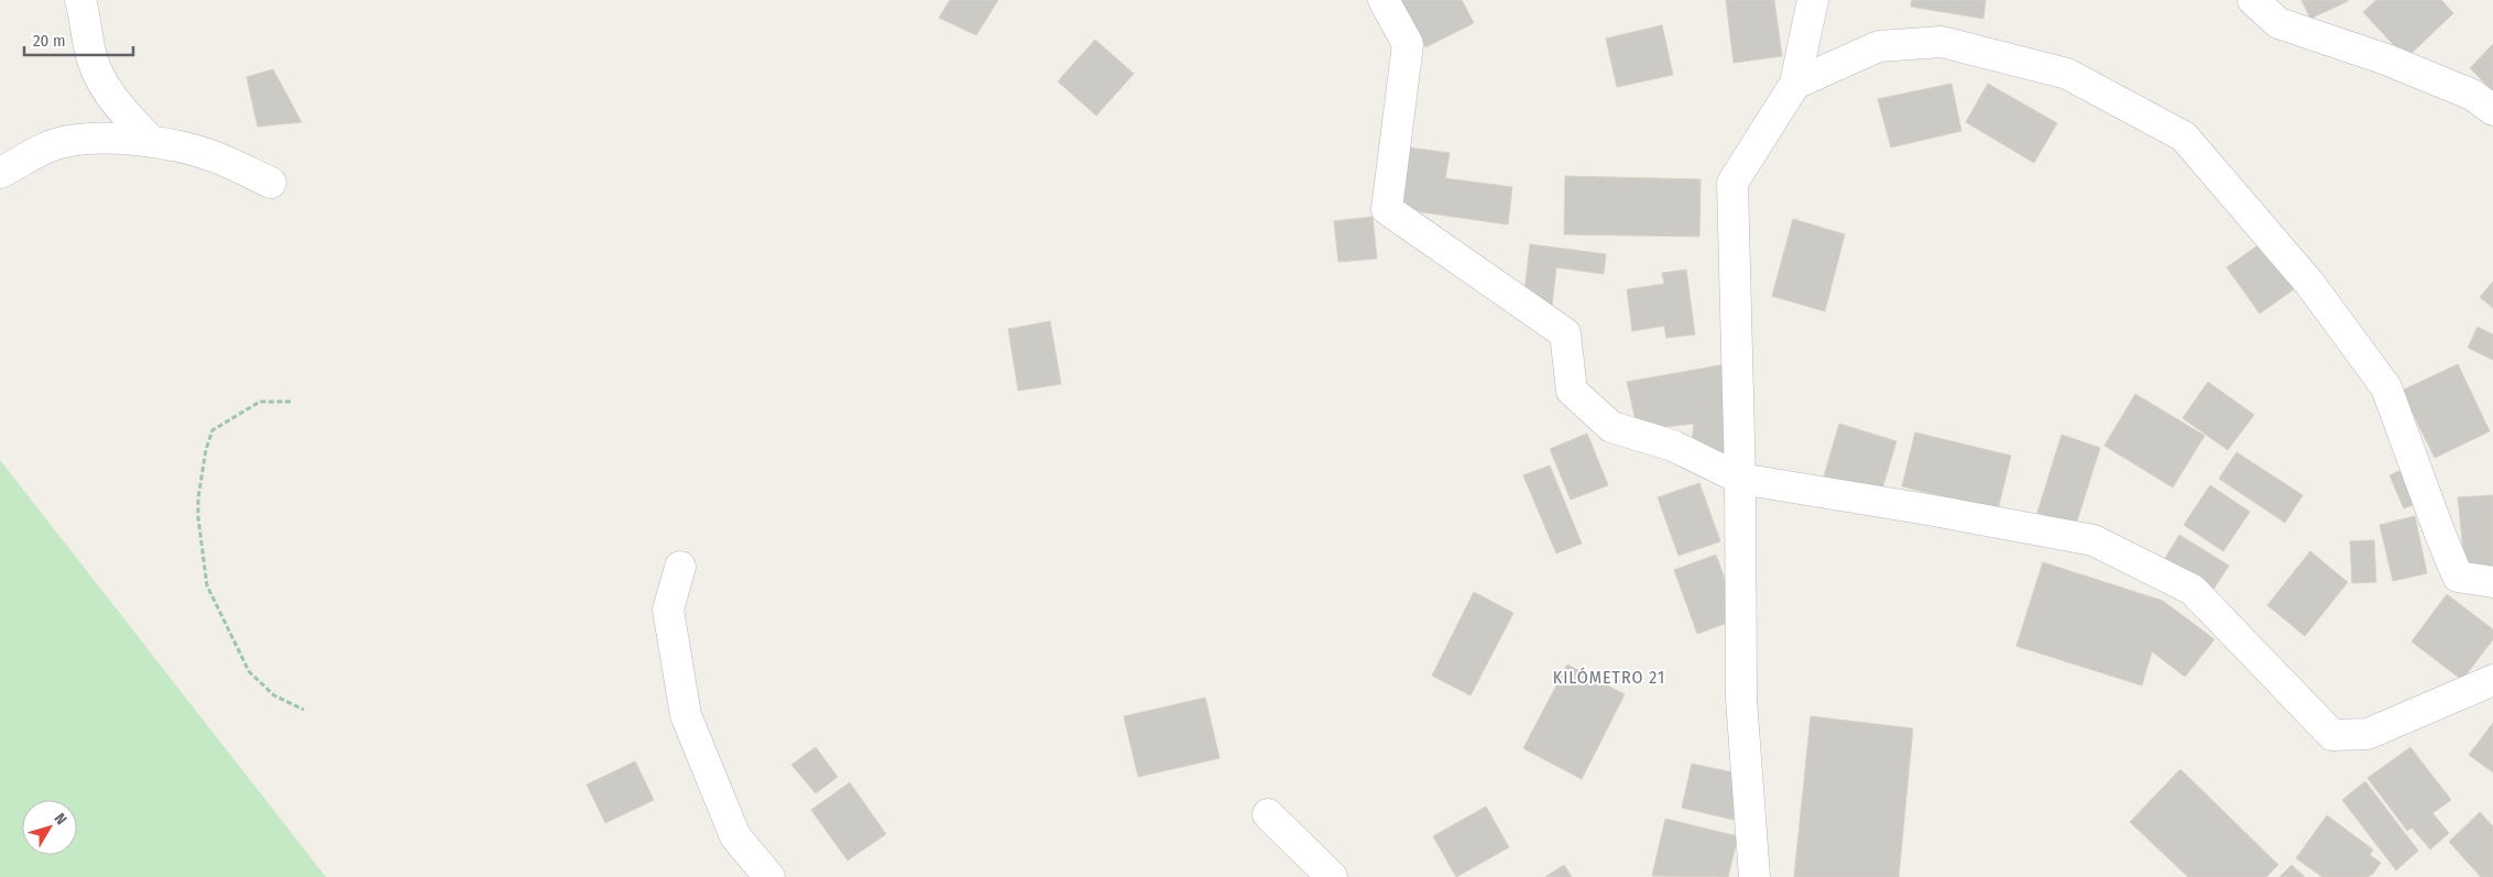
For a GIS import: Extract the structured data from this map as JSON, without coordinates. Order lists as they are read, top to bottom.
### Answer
{
  "districts": ["KILÓMETRO 21"],
  "scale_bar": "20 m",
  "north": "top right"
}
